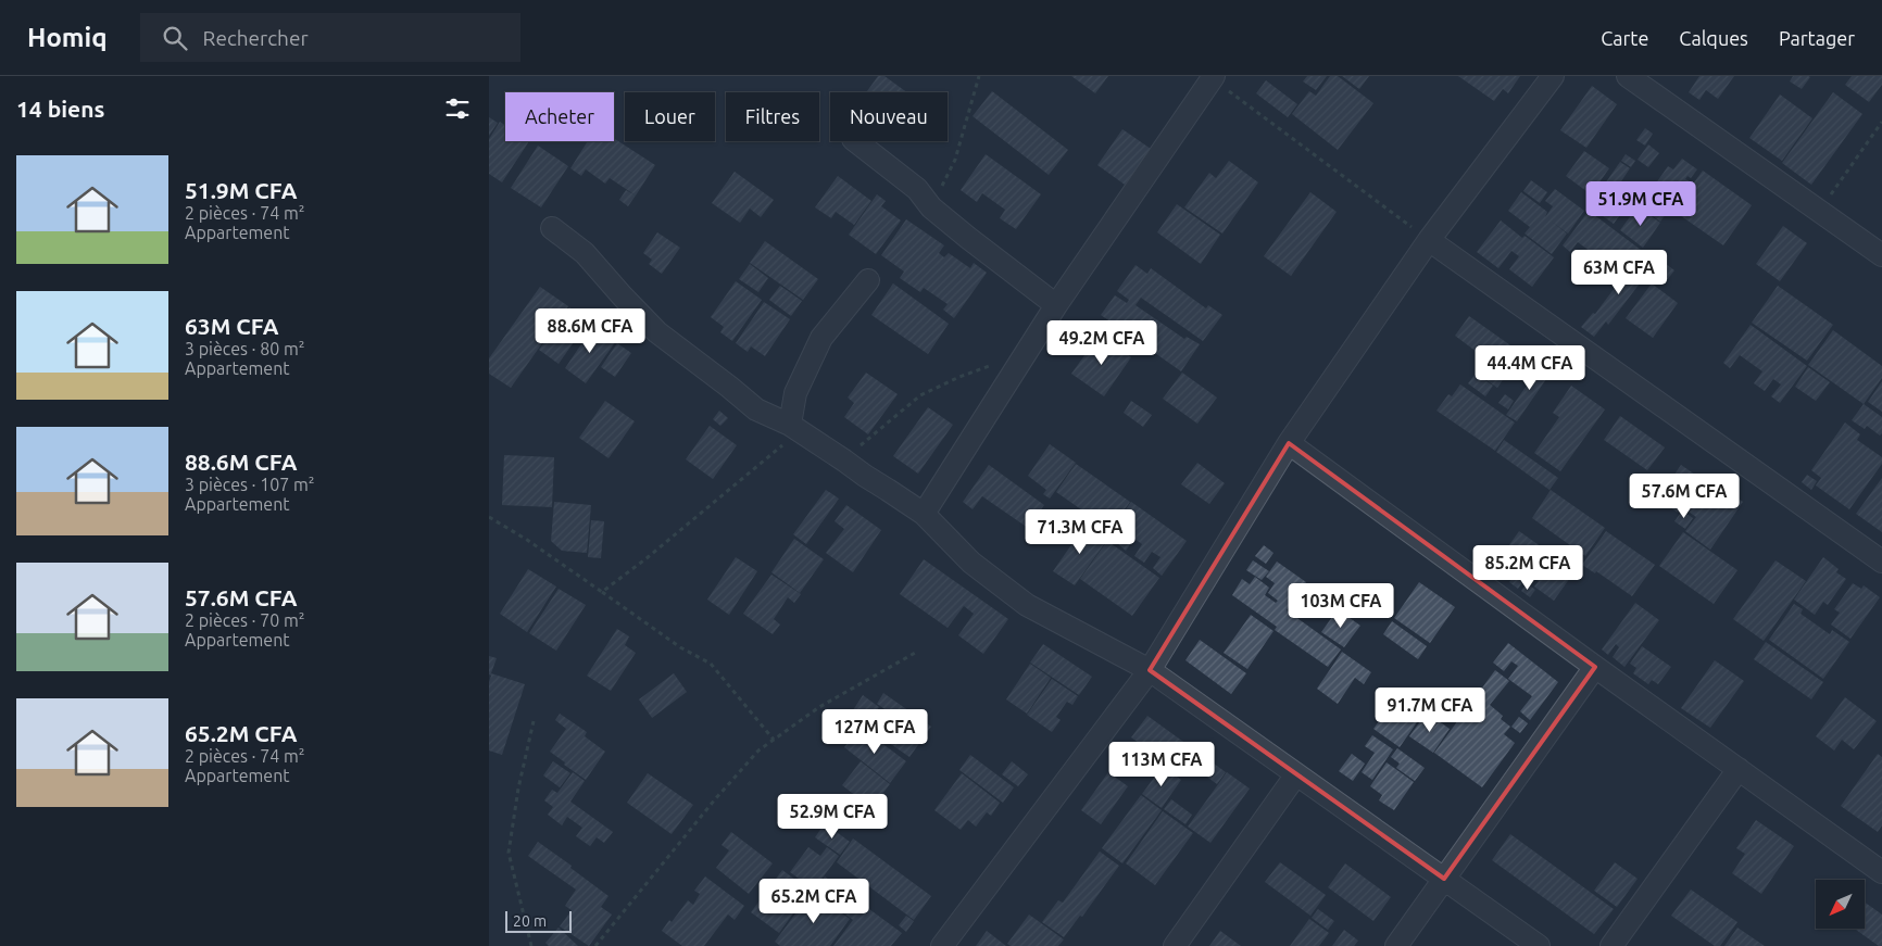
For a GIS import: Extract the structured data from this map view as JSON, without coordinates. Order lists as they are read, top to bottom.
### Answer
{
  "scale_bar": "20 m",
  "north": "bottom left",
  "page": {
    "header": "Homiq",
    "search": "Rechercher",
    "nav": ["Carte", "Calques", "Partager"],
    "heading": "14 biens",
    "chip": [
      "Acheter",
      "Louer",
      "Filtres",
      "Nouveau"
    ],
    "list": [
      {
        "name": "51.9M CFA",
        "note": "2 pièces · 74 m² · Appartement"
      },
      {
        "name": "63M CFA",
        "note": "3 pièces · 80 m² · Appartement"
      },
      {
        "name": "88.6M CFA",
        "note": "3 pièces · 107 m² · Appartement"
      },
      {
        "name": "57.6M CFA",
        "note": "2 pièces · 70 m² · Appartement"
      },
      {
        "name": "65.2M CFA",
        "note": "2 pièces · 74 m² · Appartement"
      }
    ],
    "price": [
      "51.9M CFA",
      "63M CFA",
      "88.6M CFA",
      "49.2M CFA",
      "44.4M CFA",
      "57.6M CFA",
      "71.3M CFA",
      "85.2M CFA",
      "103M CFA",
      "91.7M CFA",
      "127M CFA",
      "113M CFA",
      "52.9M CFA",
      "65.2M CFA"
    ],
    "scale": "20 m"
  }
}
